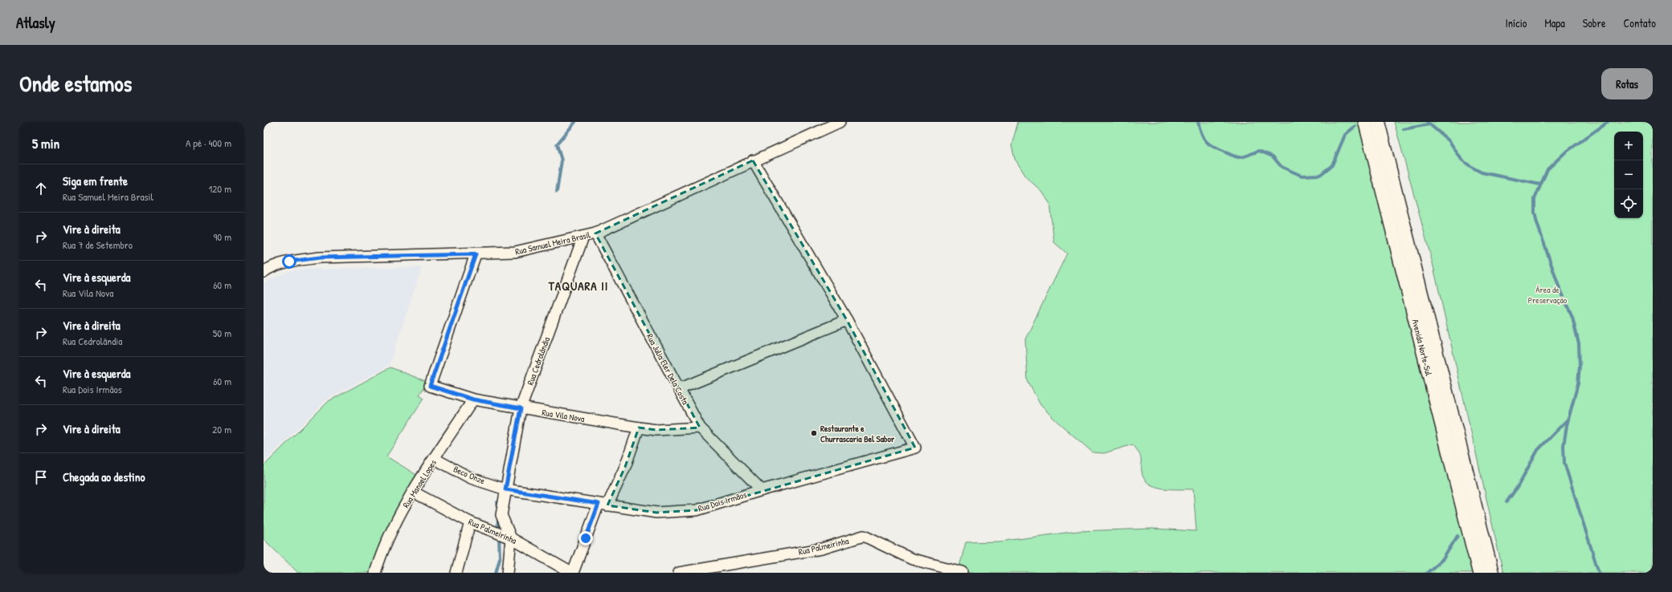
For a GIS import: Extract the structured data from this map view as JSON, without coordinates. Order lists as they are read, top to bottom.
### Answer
{
  "streets": {
    "main road": ["Avenida Norte-Sul"],
    "street": [
      "Rua Samuel Meira Brasil",
      "Rua Cedrolândia",
      "Rua Julia Eler Dela Costa",
      "Rua Vila Nova",
      "Beco Onze",
      "Rua Manoel Lopes",
      "Rua Dois Irmãos",
      "Rua Palmeirinha"
    ]
  },
  "crossings": [
    ["Rua Samuel Meira Brasil", "Rua Cedrolândia"],
    ["Rua Samuel Meira Brasil", "Rua Julia Eler Dela Costa"],
    ["Rua Samuel Meira Brasil", "Rua Vila Nova"],
    ["Rua Cedrolândia", "Rua Vila Nova"],
    ["Rua Cedrolândia", "Beco Onze"],
    ["Rua Cedrolândia", "Rua Dois Irmãos"],
    ["Rua Cedrolândia", "Rua Palmeirinha"],
    ["Rua Julia Eler Dela Costa", "Rua Vila Nova"],
    ["Rua Julia Eler Dela Costa", "Rua Dois Irmãos"],
    ["Rua Vila Nova", "Rua Manoel Lopes"],
    ["Beco Onze", "Rua Manoel Lopes"],
    ["Beco Onze", "Rua Dois Irmãos"],
    ["Rua Manoel Lopes", "Rua Palmeirinha"]
  ],
  "districts": ["TAQUARA II"],
  "parks": ["Área de Preservação"],
  "places": ["Restaurante e Churrascaria Bel Sabor"],
  "page": {
    "header": "Atlasly",
    "nav": [
      "Início",
      "Mapa",
      "Sobre",
      "Contato"
    ],
    "title": "Onde estamos",
    "buttons": "Rotas",
    "heading": ["5 min", "A pé · 400 m"],
    "map_buttons": ["+", "−"],
    "list": [
      ["Siga em frente", "Rua Samuel Meira Brasil", "120 m"],
      ["Vire à direita", "Rua 7 de Setembro", "90 m"],
      ["Vire à esquerda", "Rua Vila Nova", "60 m"],
      ["Vire à direita", "Rua Cedrolândia", "50 m"],
      ["Vire à esquerda", "Rua Dois Irmãos", "60 m"],
      ["Vire à direita", "20 m"],
      "Chegada ao destino"
    ]
  }
}
